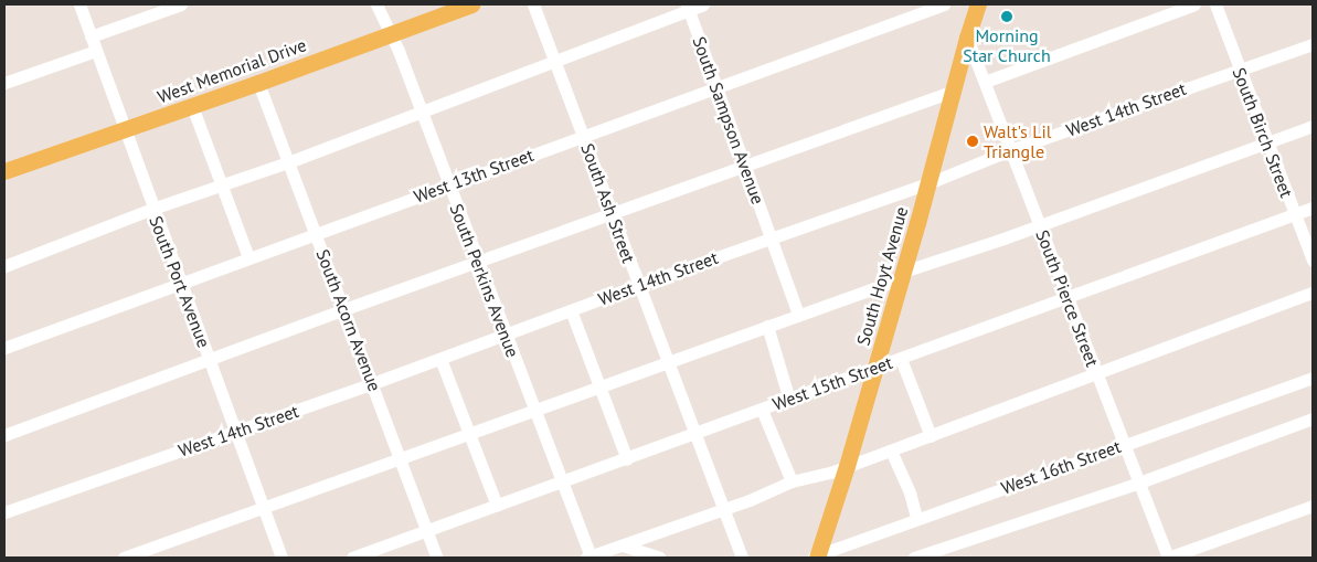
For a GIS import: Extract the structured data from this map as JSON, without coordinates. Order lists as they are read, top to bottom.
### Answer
{
  "streets": {
    "main road": ["West Memorial Drive", "South Hoyt Avenue"],
    "street": [
      "West 14th Street",
      "South Sampson Avenue",
      "South Birch Street",
      "West 13th Street",
      "South Ash Street",
      "South Perkins Avenue",
      "South Port Avenue",
      "South Pierce Street",
      "South Acorn Avenue",
      "West 15th Street",
      "West 16th Street"
    ]
  },
  "crossings": [
    ["West Memorial Drive", "South Perkins Avenue"],
    ["West Memorial Drive", "South Port Avenue"],
    ["West Memorial Drive", "South Acorn Avenue"],
    ["West 14th Street", "South Sampson Avenue"],
    ["West 14th Street", "South Birch Street"],
    ["West 14th Street", "South Ash Street"],
    ["West 14th Street", "South Hoyt Avenue"],
    ["West 14th Street", "South Perkins Avenue"],
    ["West 14th Street", "South Port Avenue"],
    ["West 14th Street", "South Pierce Street"],
    ["West 14th Street", "South Acorn Avenue"],
    ["South Sampson Avenue", "West 13th Street"],
    ["South Birch Street", "West 15th Street"],
    ["West 13th Street", "South Ash Street"],
    ["West 13th Street", "South Perkins Avenue"],
    ["West 13th Street", "South Port Avenue"],
    ["West 13th Street", "South Acorn Avenue"],
    ["South Ash Street", "West 15th Street"],
    ["South Hoyt Avenue", "South Pierce Street"],
    ["South Hoyt Avenue", "West 15th Street"],
    ["South Hoyt Avenue", "West 16th Street"],
    ["South Perkins Avenue", "West 15th Street"],
    ["South Pierce Street", "West 15th Street"],
    ["South Pierce Street", "West 16th Street"],
    ["South Acorn Avenue", "West 15th Street"]
  ],
  "places": ["Morning Star Church", "Walt's Lil Triangle"]
}
